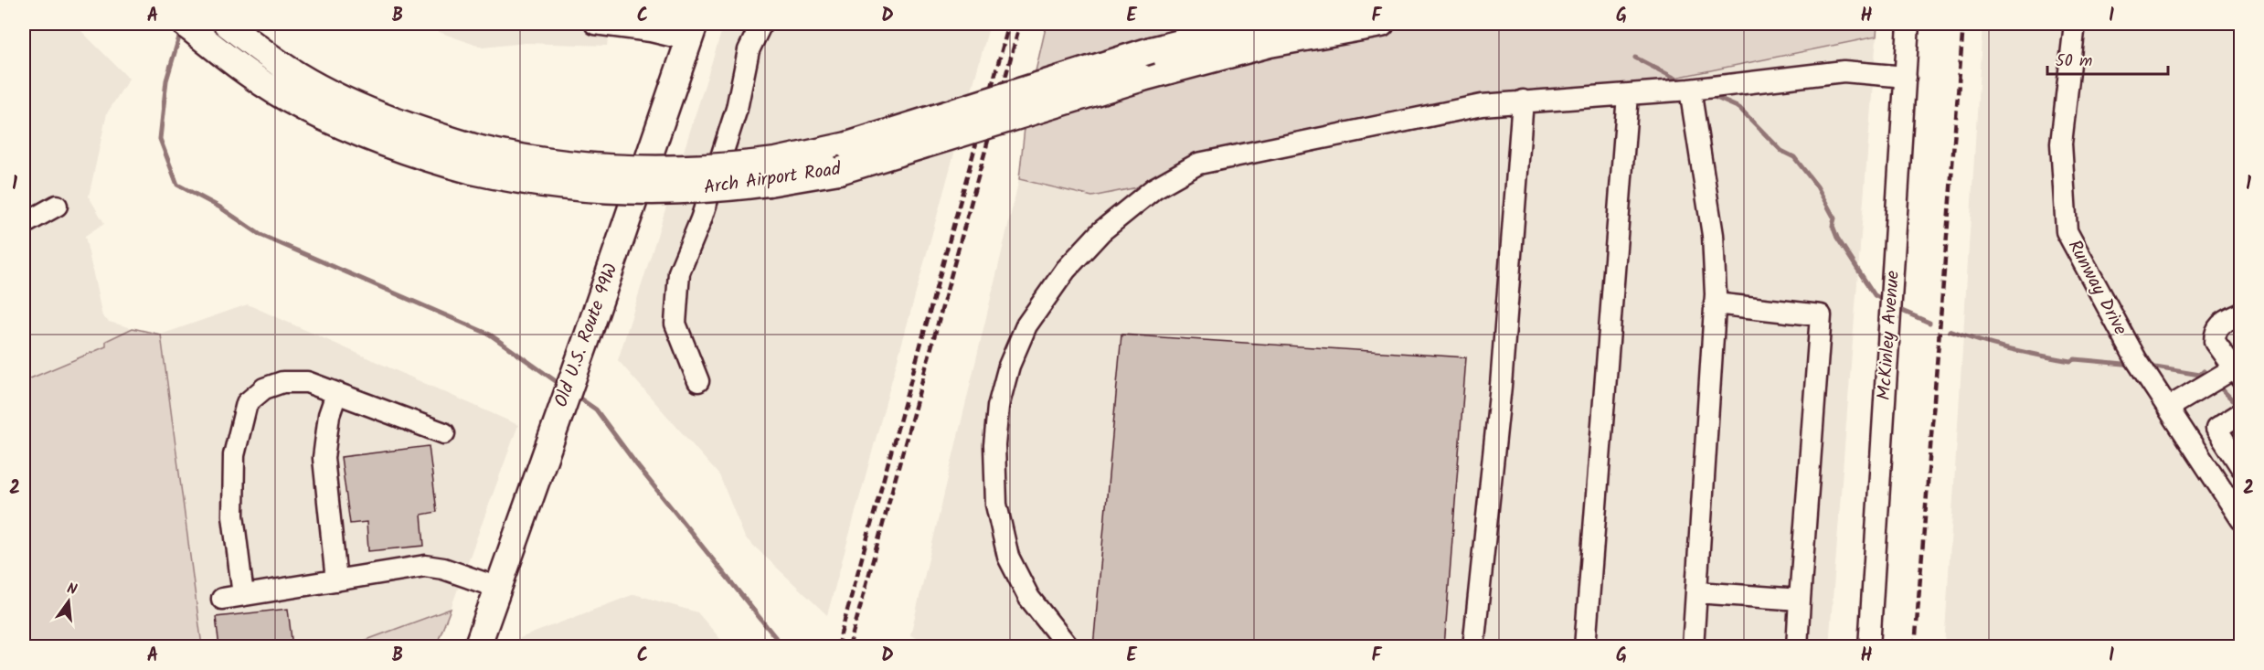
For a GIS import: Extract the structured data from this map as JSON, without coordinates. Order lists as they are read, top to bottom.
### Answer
{
  "streets": {
    "main road": ["Arch Airport Road", "Old U.S. Route 99W"],
    "street": ["Runway Drive", "McKinley Avenue"]
  },
  "scale_bar": "50 m",
  "north": "top",
  "grid": {
    "columns": [
      "A",
      "B",
      "C",
      "D",
      "E",
      "F",
      "G",
      "H",
      "I"
    ],
    "rows": ["1", "2"]
  }
}
